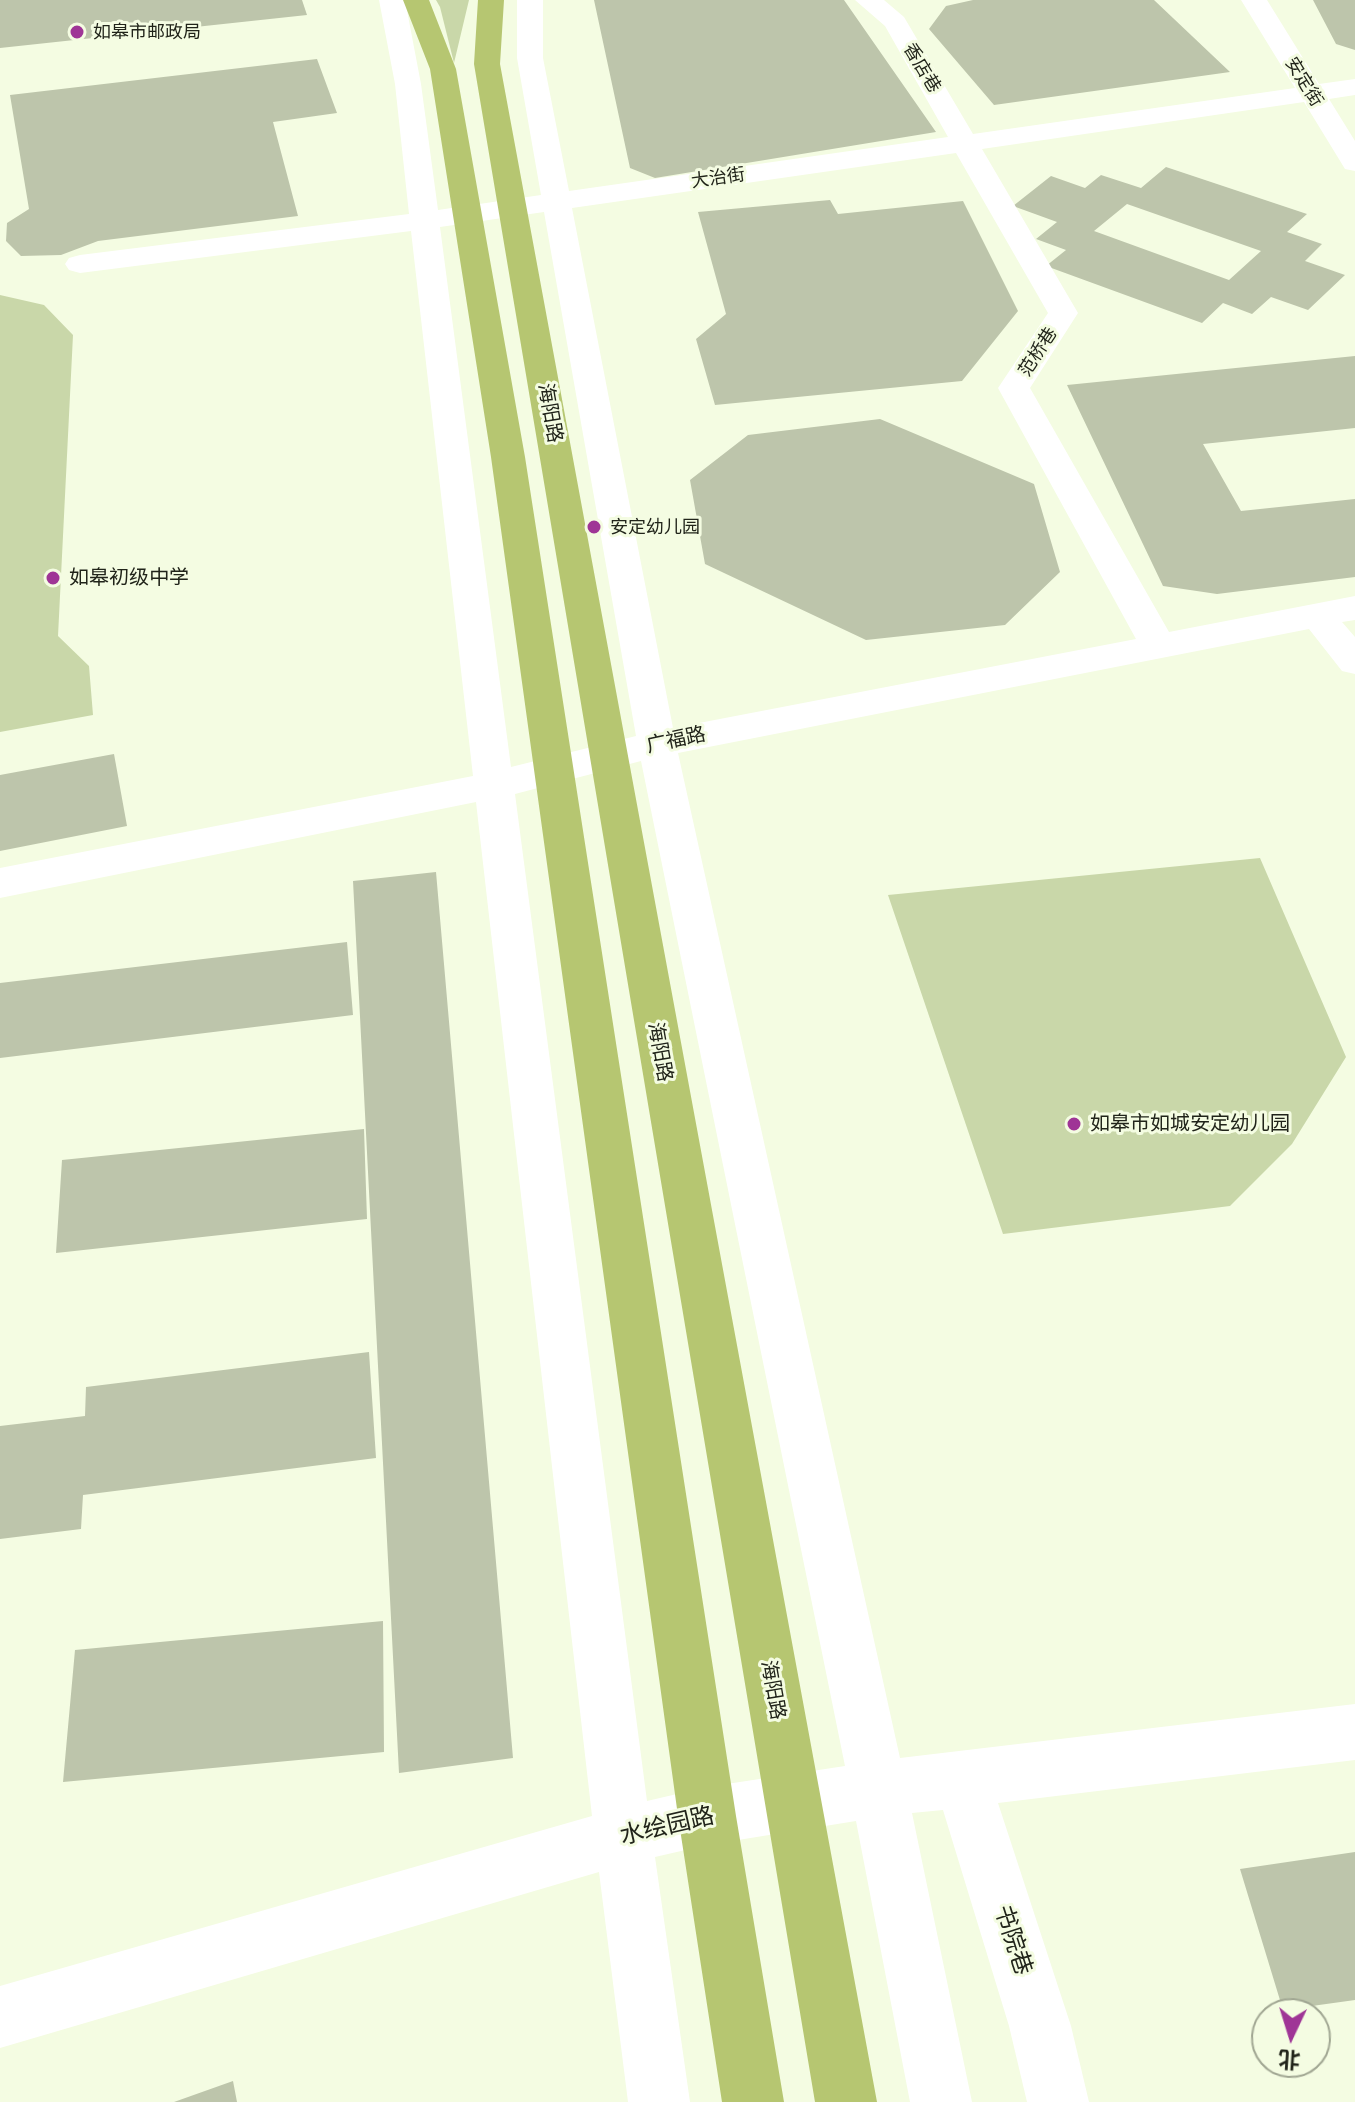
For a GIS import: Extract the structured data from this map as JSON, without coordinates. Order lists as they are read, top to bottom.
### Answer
{
  "streets": {
    "main road": ["海阳路"],
    "street": [
      "香店巷",
      "安定街",
      "大治街",
      "范桥巷",
      "广福路",
      "水绘园路",
      "书院巷"
    ]
  },
  "crossings": [
    ["香店巷", "大治街"],
    ["香店巷", "范桥巷"],
    ["安定街", "大治街"],
    ["大治街", "范桥巷"],
    ["大治街", "海阳路"],
    ["范桥巷", "广福路"],
    ["海阳路", "广福路"],
    ["海阳路", "水绘园路"],
    ["水绘园路", "书院巷"]
  ],
  "places": [
    "如皋市邮政局",
    "安定幼儿园",
    "如皋初级中学",
    "如皋市如城安定幼儿园"
  ],
  "north": "bottom"
}
